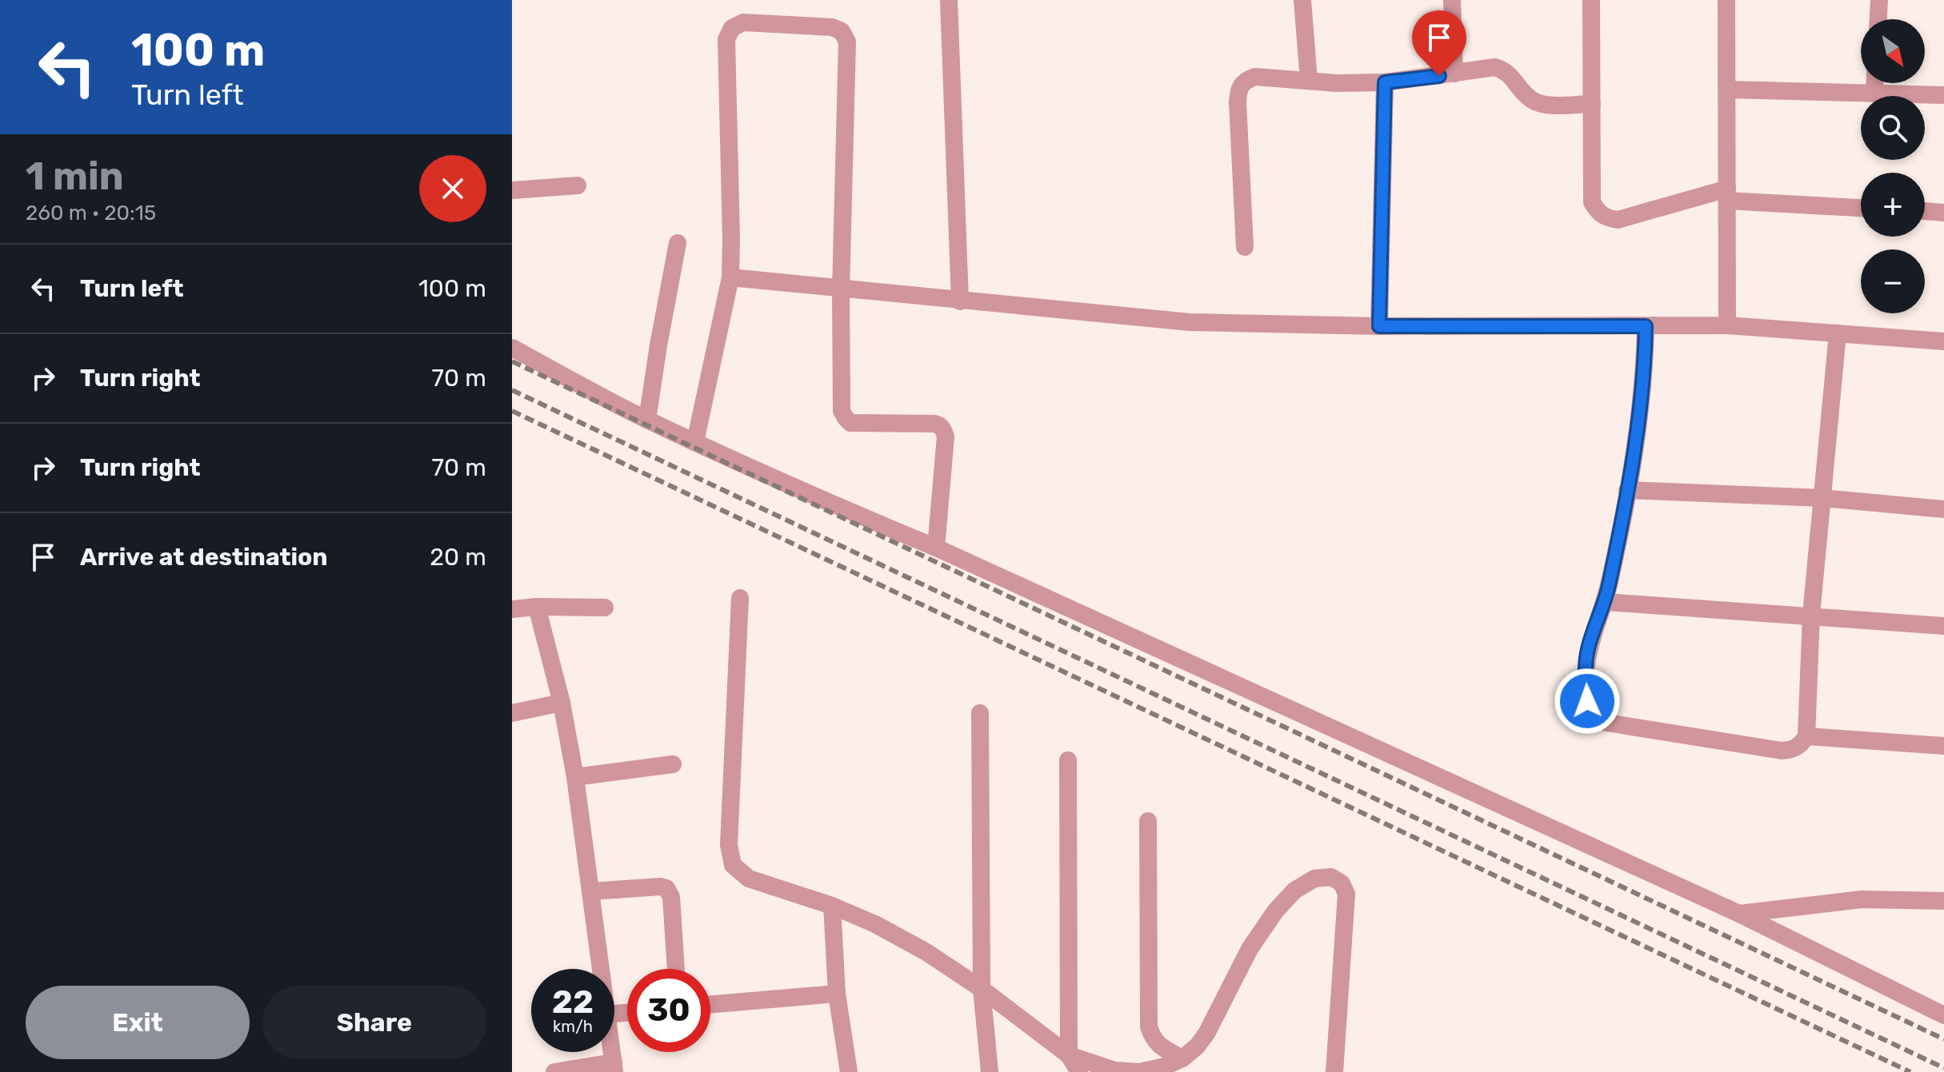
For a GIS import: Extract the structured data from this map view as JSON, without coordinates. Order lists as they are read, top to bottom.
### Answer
{
  "north": "bottom right",
  "page": {
    "turn": ["100 m", "Turn left"],
    "map_buttons": ["+", "−"],
    "heading": ["1 min", "260 m · 20:15"],
    "list": [
      {
        "name": "Turn left",
        "value": "100 m"
      },
      {
        "name": "Turn right",
        "value": "70 m"
      },
      {
        "name": "Turn right",
        "value": "70 m"
      },
      {
        "name": "Arrive at destination",
        "value": "20 m"
      }
    ],
    "speed": "22 km/h",
    "limit": "30",
    "buttons": ["Exit", "Share"]
  }
}
